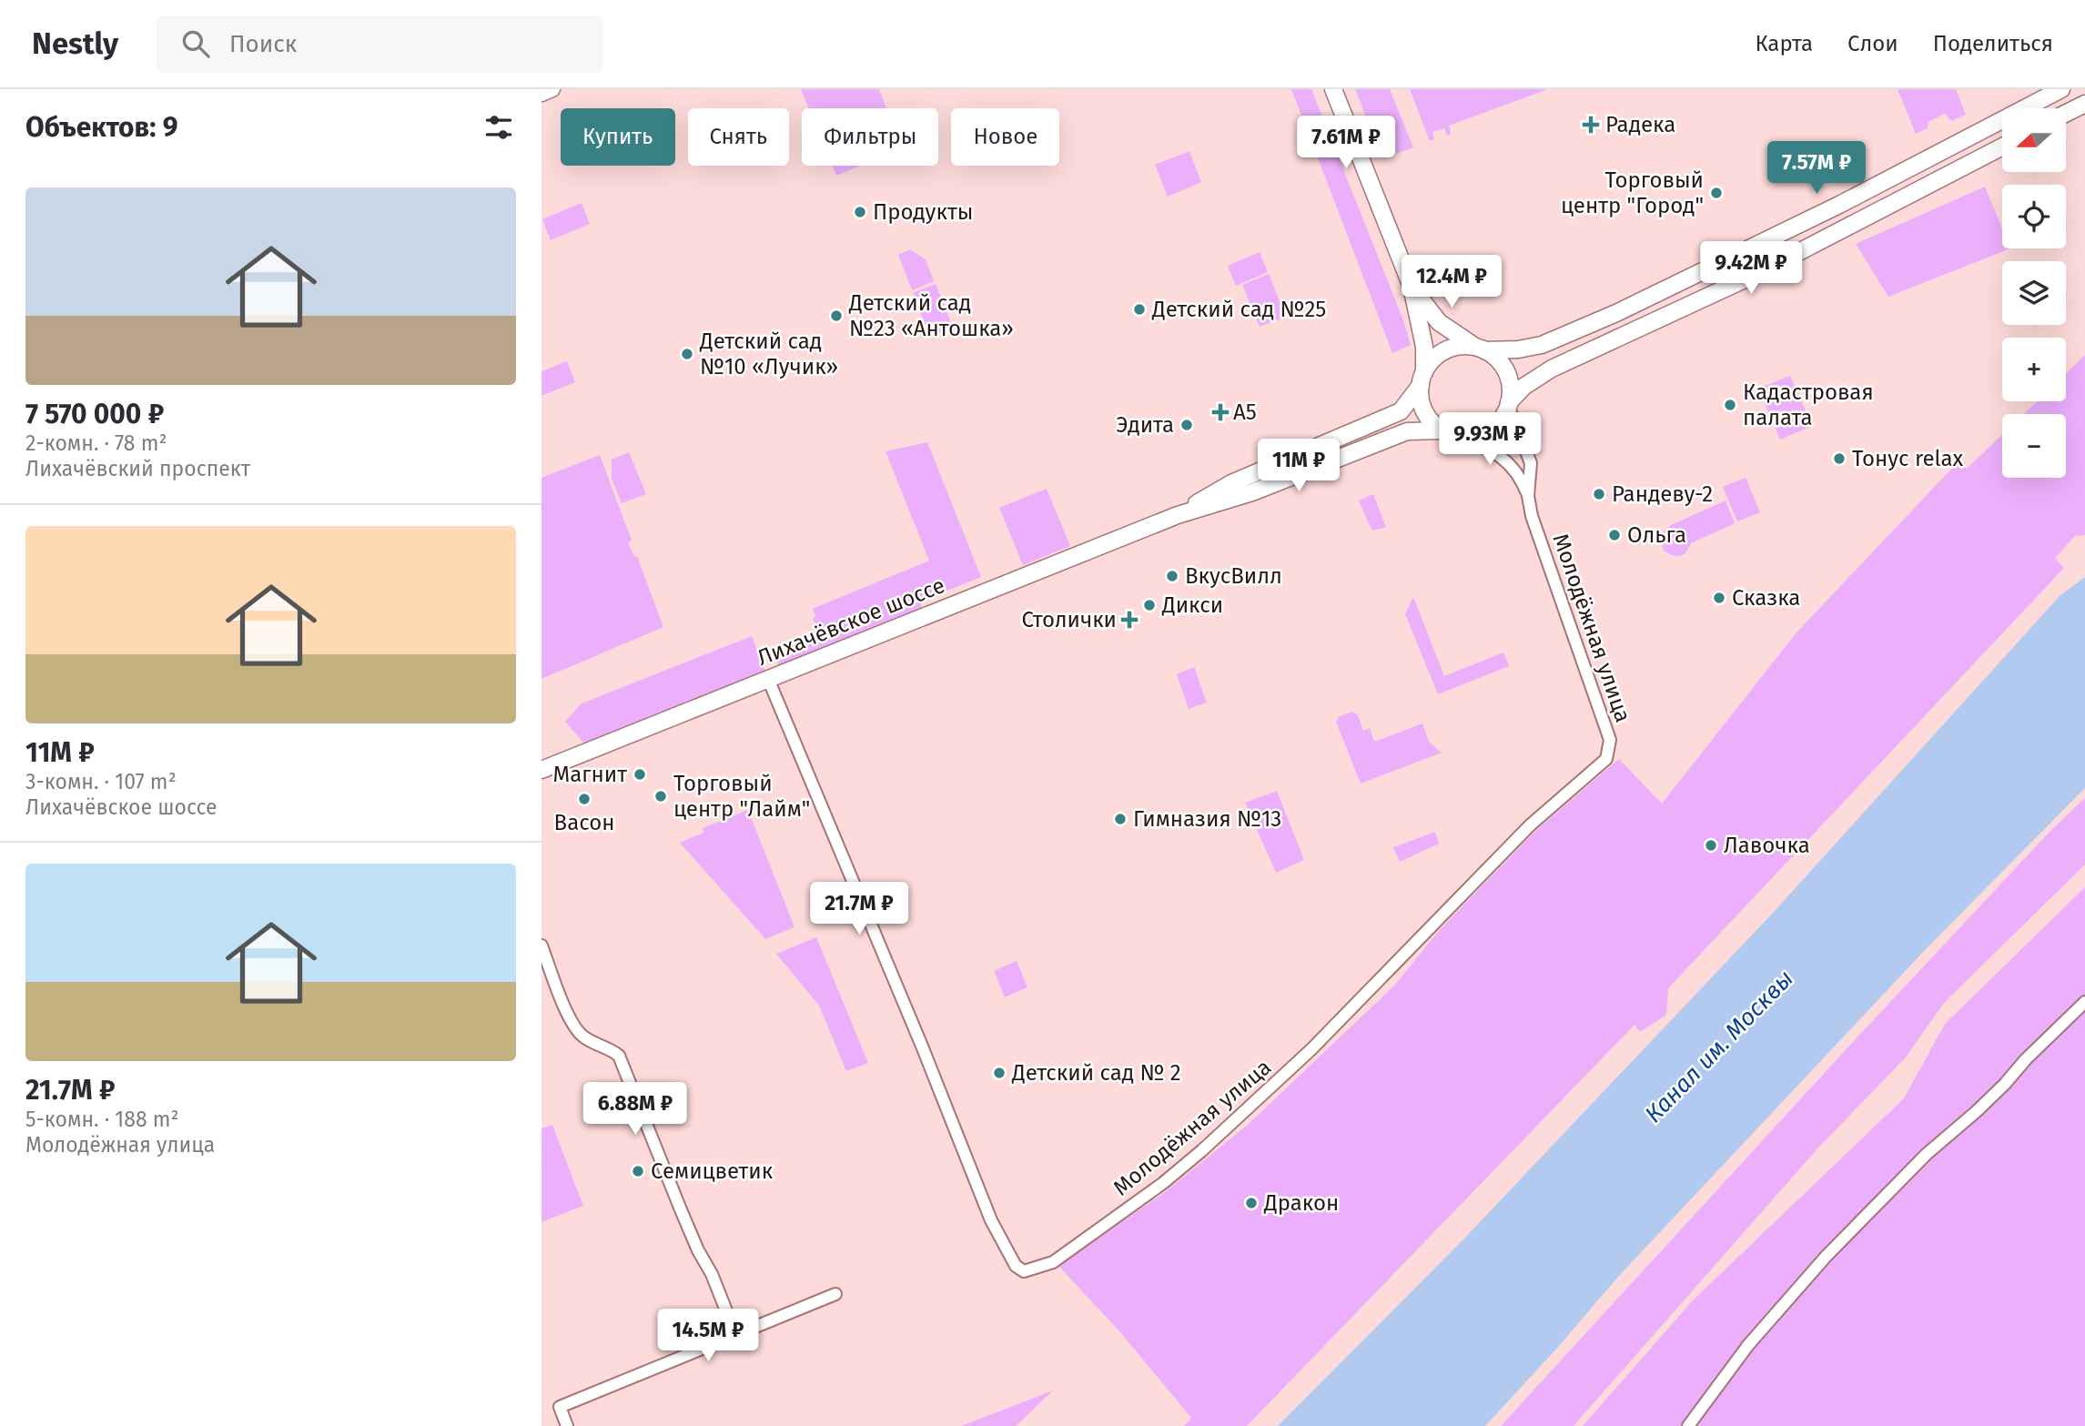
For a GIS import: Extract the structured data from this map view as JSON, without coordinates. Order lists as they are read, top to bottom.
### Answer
{
  "streets": {
    "main road": ["Лихачёвское шоссе"],
    "street": ["Молодёжная улица"]
  },
  "crossings": [
    ["Лихачёвское шоссе", "Молодёжная улица"]
  ],
  "water": ["Канал им. Москвы"],
  "places": {
    "health": ["Радека", "А5", "Столички"],
    "other": [
      "Торговый центр \"Город\"",
      "Продукты",
      "Детский сад №25",
      "Детский сад №23 «Антошка»",
      "Детский сад №10 «Лучик»",
      "Кадастровая палата",
      "Эдита",
      "Тонус relax",
      "Рандеву-2",
      "Ольга",
      "ВкусВилл",
      "Сказка",
      "Дикси",
      "Магнит",
      "Торговый центр \"Лайм\"",
      "Васон",
      "Гимназия №13",
      "Лавочка",
      "Детский сад № 2",
      "Семицветик",
      "Дракон"
    ]
  },
  "north": "left",
  "page": {
    "header": "Nestly",
    "search": "Поиск",
    "nav": ["Карта", "Слои", "Поделиться"],
    "heading": "Объектов: 9",
    "map_buttons": ["+", "−"],
    "chip": [
      "Купить",
      "Снять",
      "Фильтры",
      "Новое"
    ],
    "price": [
      "7.61M ₽",
      "7.57M ₽",
      "9.42M ₽",
      "12.4M ₽",
      "9.93M ₽",
      "11M ₽",
      "21.7M ₽",
      "6.88M ₽",
      "14.5M ₽"
    ],
    "list": [
      {
        "name": "7 570 000 ₽",
        "note": "2-комн. · 78 m² · Лихачёвский проспект"
      },
      {
        "name": "11M ₽",
        "note": "3-комн. · 107 m² · Лихачёвское шоссе"
      },
      {
        "name": "21.7M ₽",
        "note": "5-комн. · 188 m² · Молодёжная улица"
      }
    ]
  }
}
